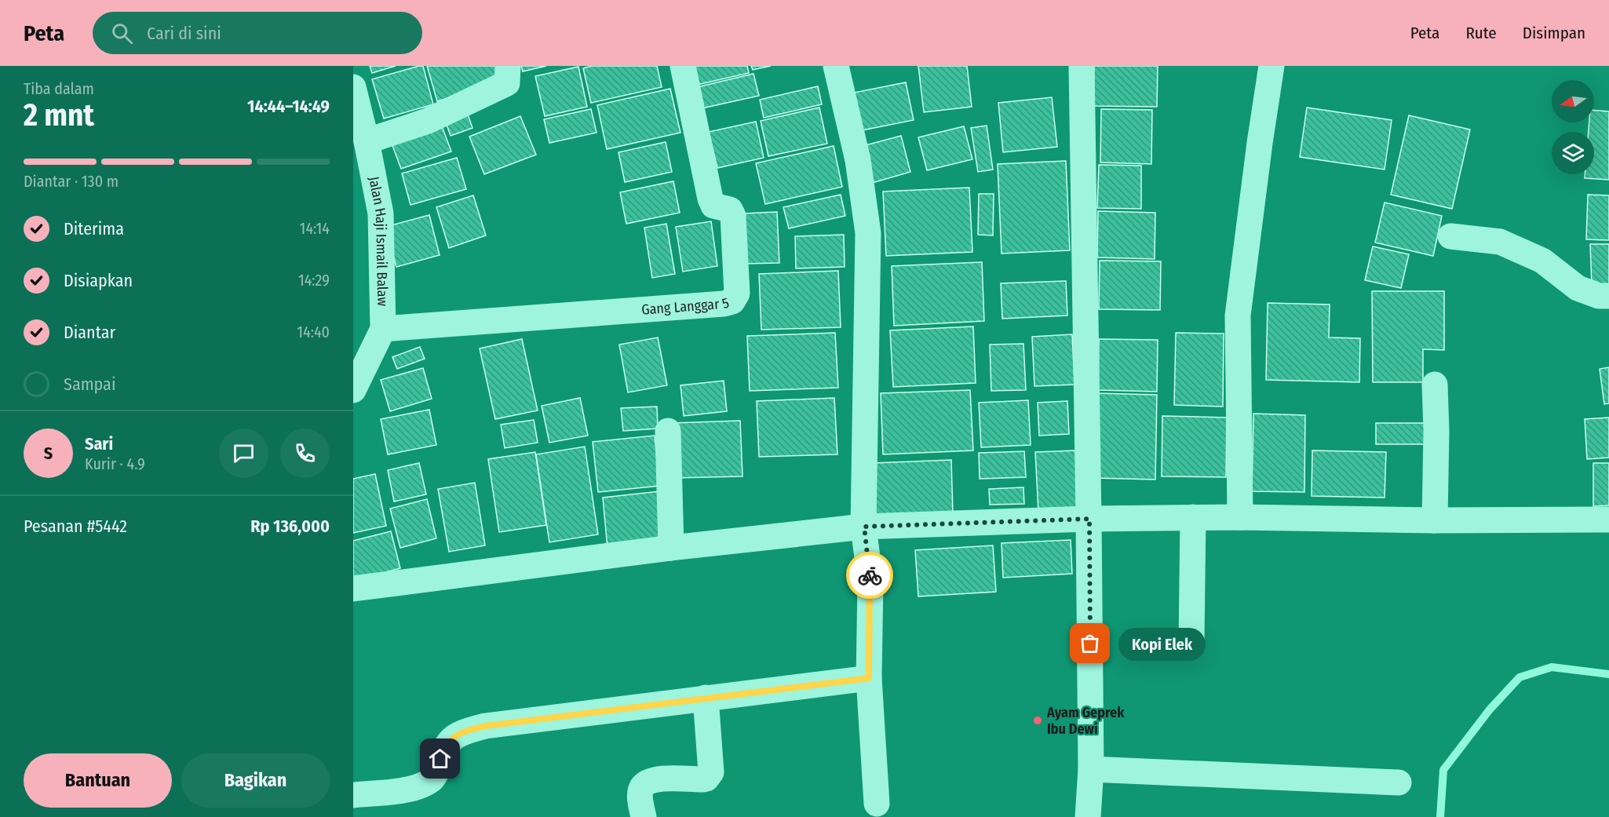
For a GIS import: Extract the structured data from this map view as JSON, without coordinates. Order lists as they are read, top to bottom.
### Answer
{
  "streets": {
    "street": ["Jalan Haji Ismail Balaw", "Gang Langgar 5"]
  },
  "crossings": [
    ["Jalan Haji Ismail Balaw", "Gang Langgar 5"]
  ],
  "places": ["Kopi Elek", "Ayam Geprek Ibu Dewi"],
  "north": "left",
  "page": {
    "header": "Peta",
    "search": "Cari di sini",
    "nav": ["Peta", "Rute", "Disimpan"],
    "heading": ["2 mnt", "Tiba dalam", "14:44–14:49"],
    "panel": [
      "Sari",
      "Kurir · 4.9",
      "Pesanan #5442",
      "Rp 136,000"
    ],
    "bar": "Diantar · 130 m",
    "list": [
      ["Diterima", "14:14"],
      ["Disiapkan", "14:29"],
      ["Diantar", "14:40"],
      "Sampai"
    ],
    "round": "S",
    "bubble": "Kopi Elek",
    "buttons": ["Bantuan", "Bagikan"]
  }
}
